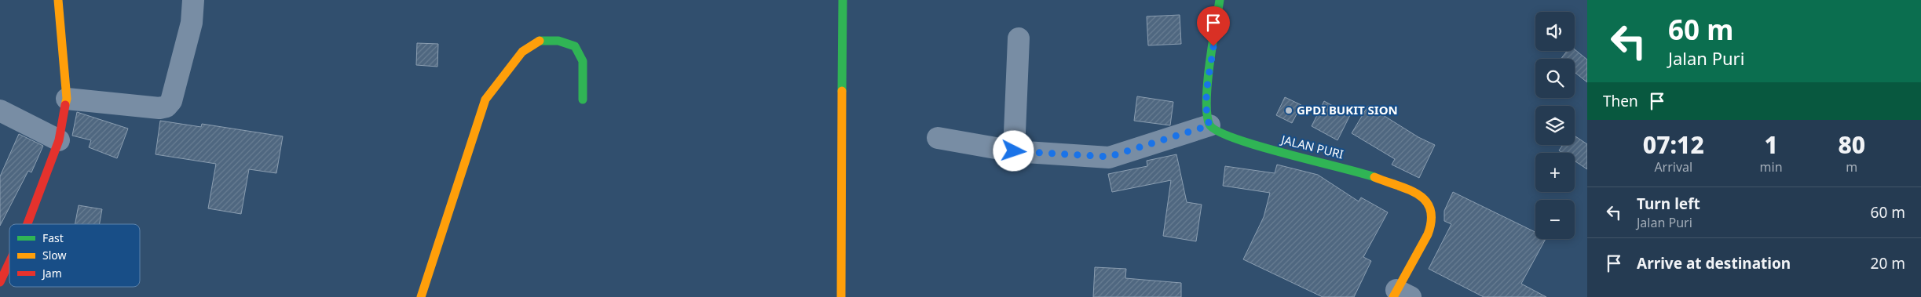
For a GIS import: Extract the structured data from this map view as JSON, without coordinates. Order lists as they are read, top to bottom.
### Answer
{
  "streets": {
    "street": ["JALAN PURI"]
  },
  "places": ["GPDI BUKIT SION"],
  "legend": ["Fast", "Slow", "Jam"],
  "page": {
    "turn": ["60 m", "Jalan Puri"],
    "map_buttons": ["+", "−"],
    "then": "Then",
    "eta": [
      "07:12",
      "Arrival",
      "1",
      "min",
      "80",
      "m"
    ],
    "list": [
      {
        "name": "Turn left",
        "note": "Jalan Puri",
        "value": "60 m"
      },
      {
        "name": "Arrive at destination",
        "value": "20 m"
      }
    ]
  }
}
